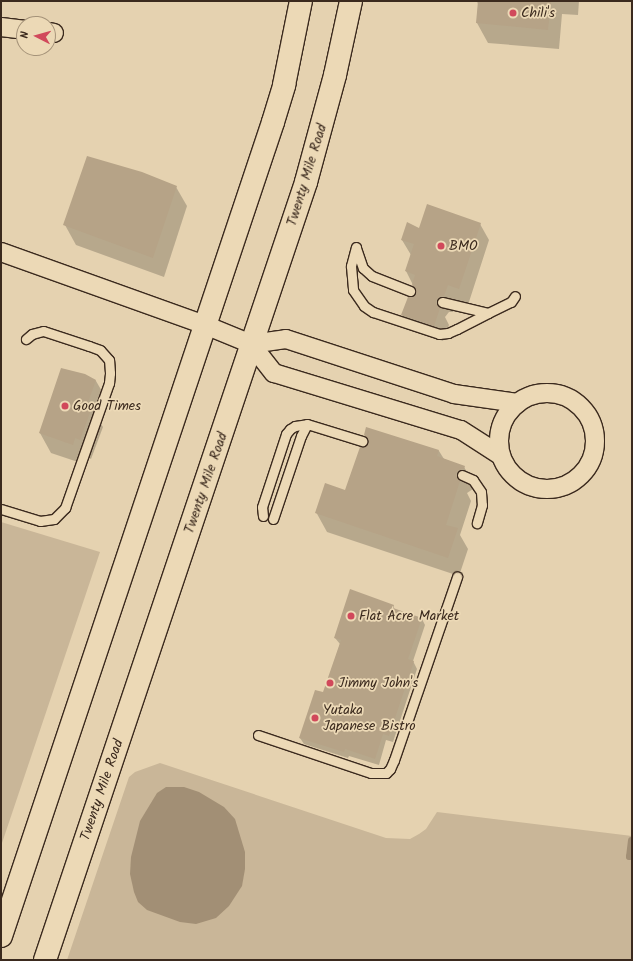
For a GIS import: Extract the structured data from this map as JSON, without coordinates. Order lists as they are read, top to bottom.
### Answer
{
  "streets": {
    "main road": ["Twenty Mile Road"]
  },
  "places": [
    "Chili's",
    "BMO",
    "Good Times",
    "Flat Acre Market",
    "Jimmy John's",
    "Yutaka Japanese Bistro"
  ],
  "north": "left"
}
